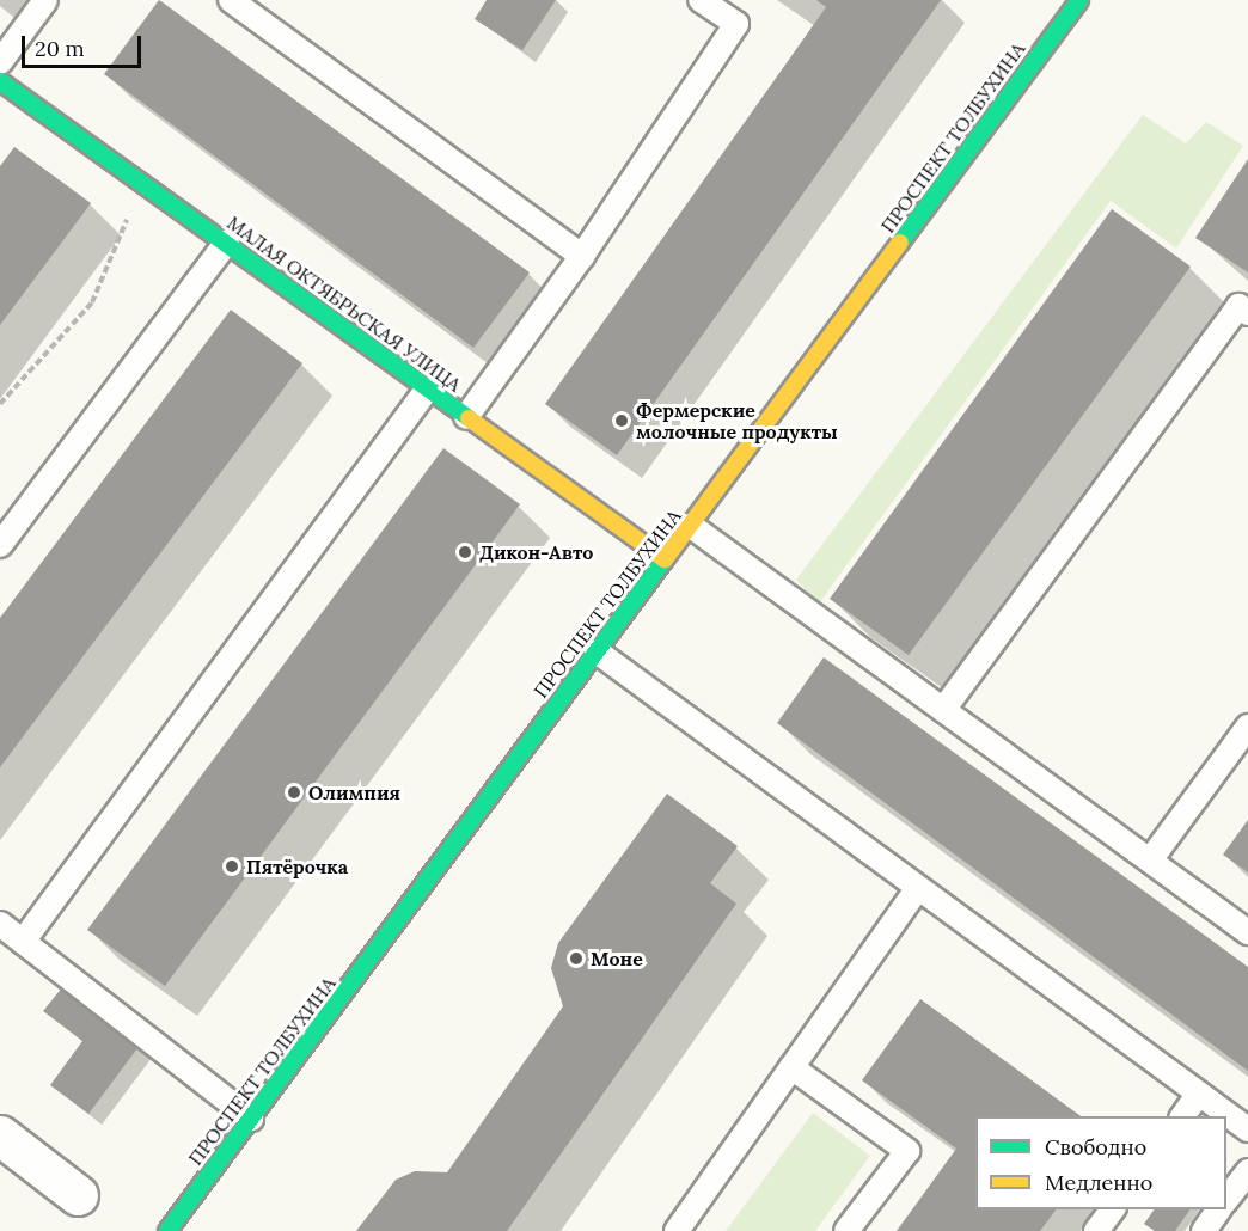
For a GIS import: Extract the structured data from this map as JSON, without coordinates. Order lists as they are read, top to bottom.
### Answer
{
  "streets": {
    "main road": ["ПРОСПЕКТ ТОЛБУХИНА", "МАЛАЯ ОКТЯБРЬСКАЯ УЛИЦА"]
  },
  "crossings": [
    ["ПРОСПЕКТ ТОЛБУХИНА", "МАЛАЯ ОКТЯБРЬСКАЯ УЛИЦА"]
  ],
  "places": [
    "Фермерские молочные продукты",
    "Дикон-Авто",
    "Олимпия",
    "Пятёрочка",
    "Моне"
  ],
  "legend": ["Свободно", "Медленно"],
  "scale_bar": "20 m"
}
